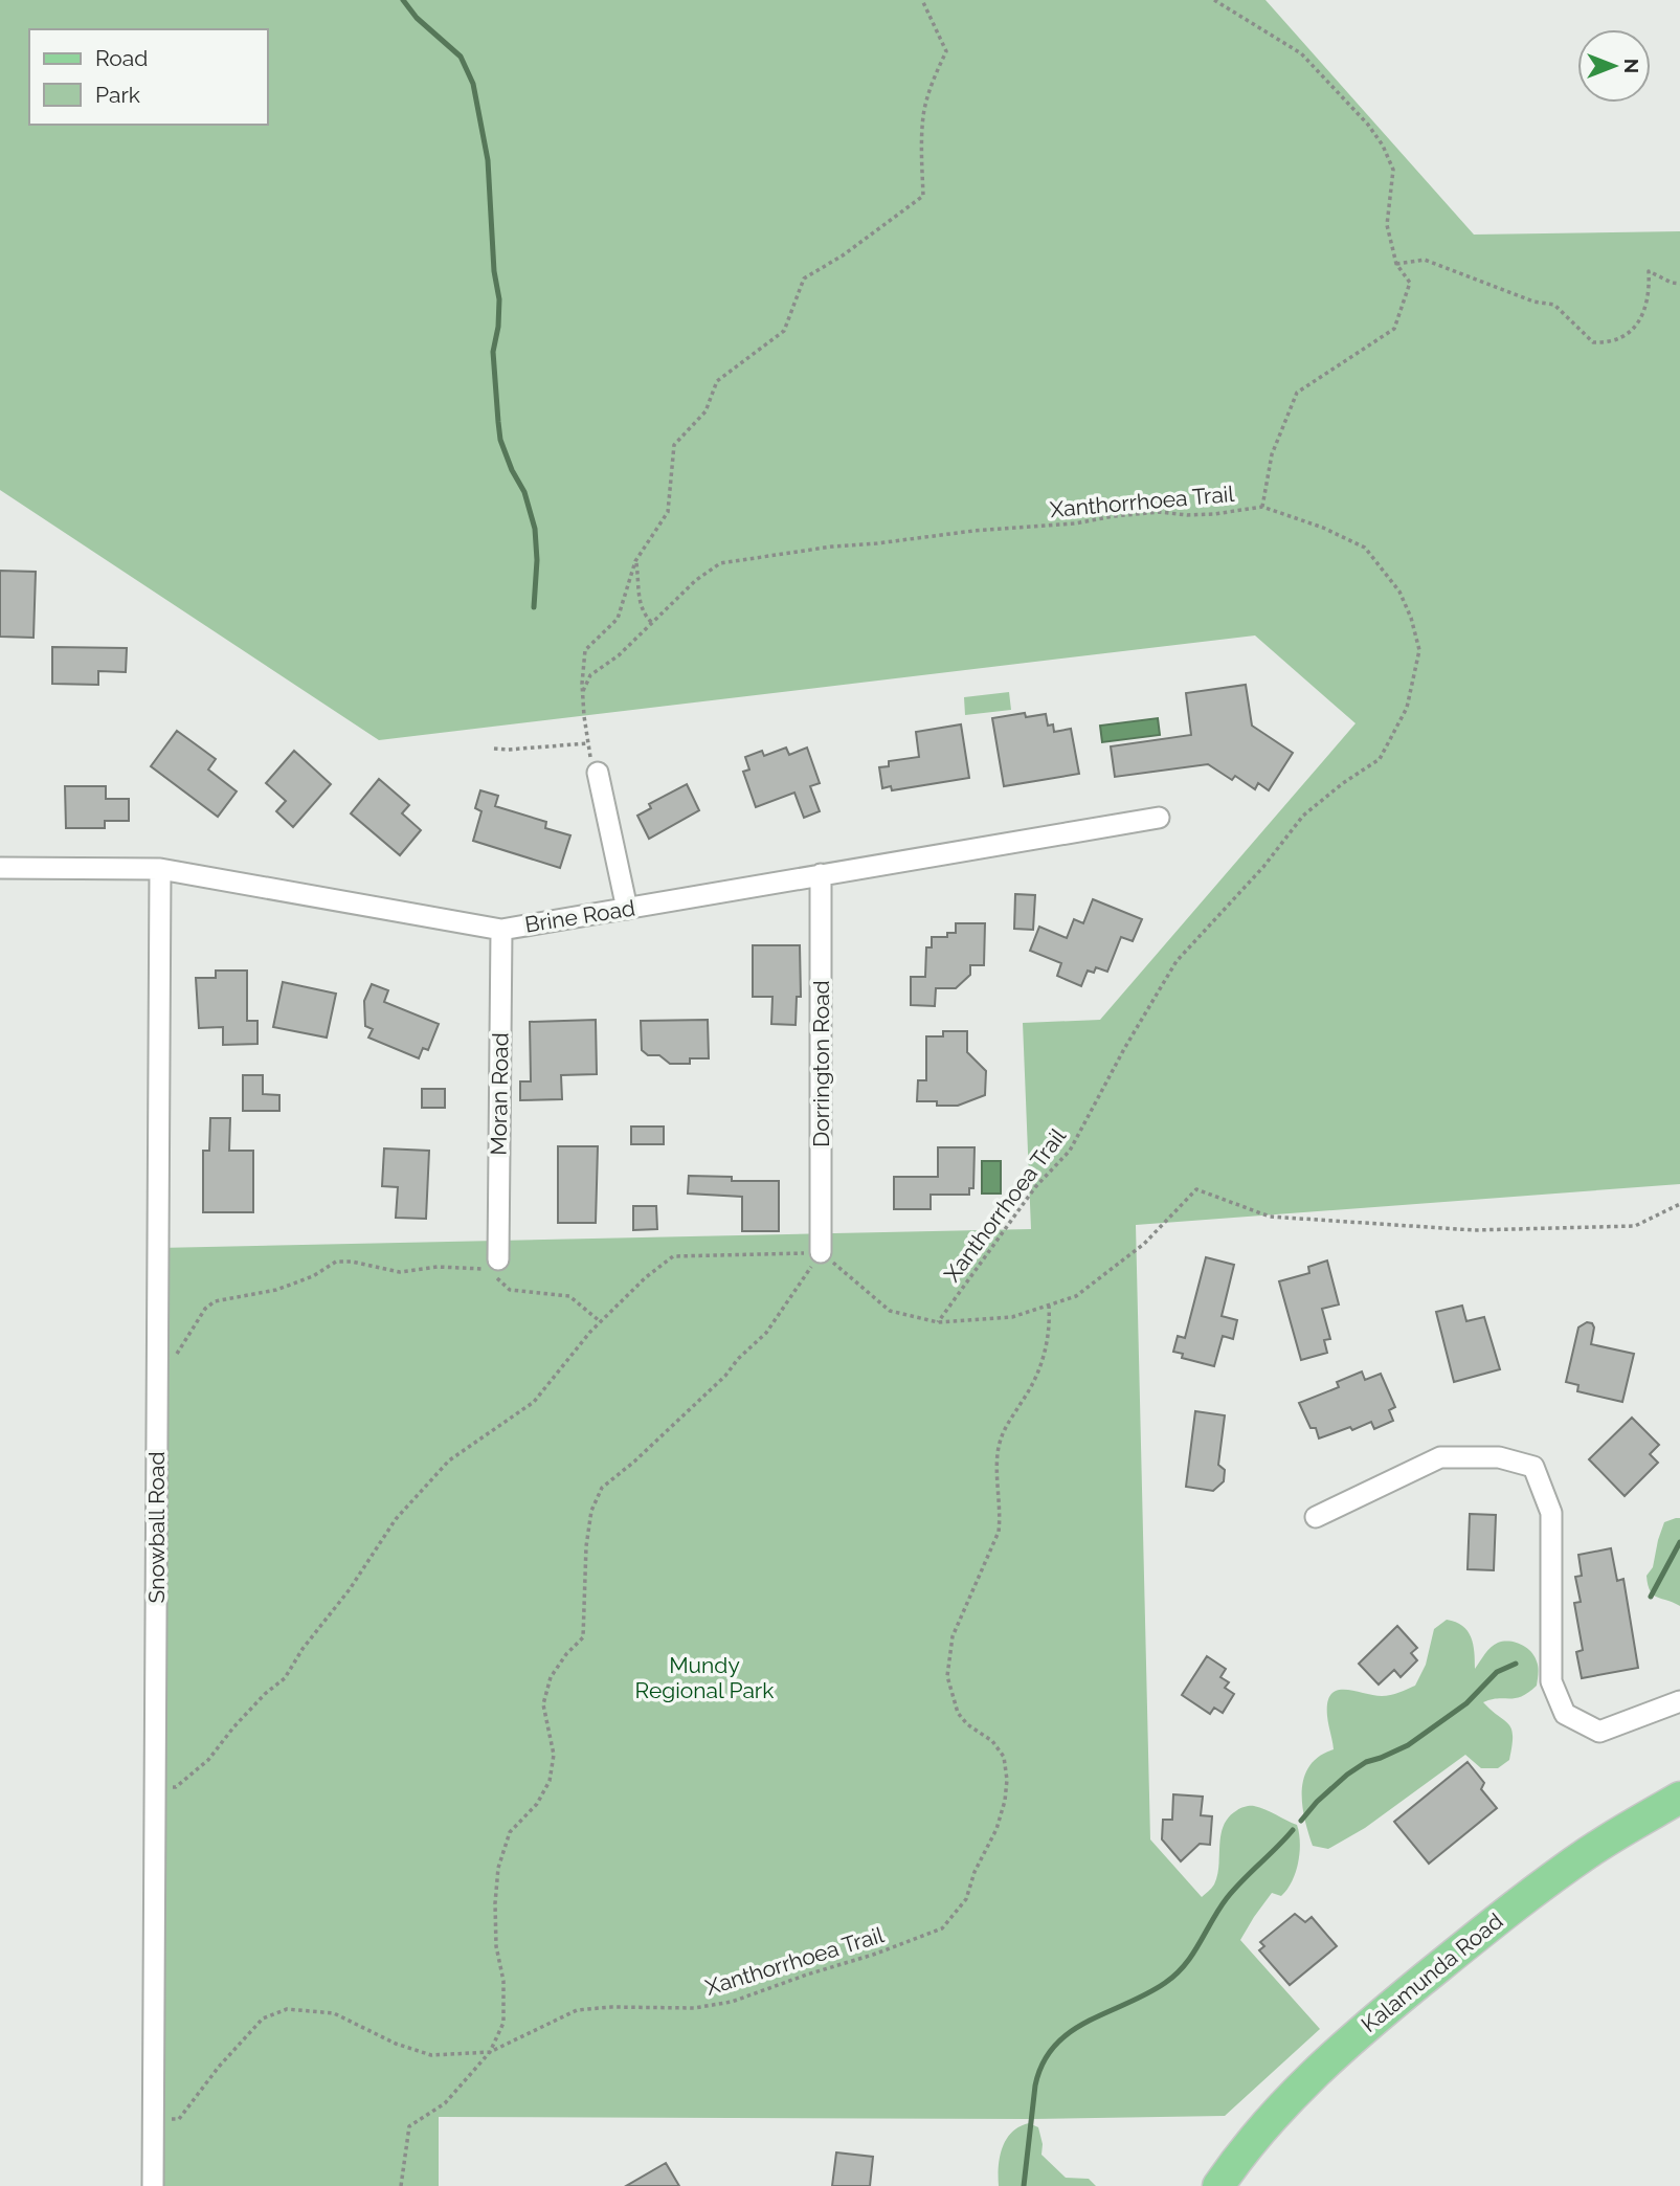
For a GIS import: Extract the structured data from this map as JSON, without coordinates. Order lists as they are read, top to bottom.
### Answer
{
  "streets": {
    "main road": ["Kalamunda Road"],
    "street": [
      "Brine Road",
      "Dorrington Road",
      "Moran Road",
      "Snowball Road"
    ],
    "path": ["Xanthorrhoea Trail"]
  },
  "crossings": [
    ["Brine Road", "Dorrington Road"],
    ["Brine Road", "Moran Road"],
    ["Brine Road", "Snowball Road"]
  ],
  "parks": ["Mundy Regional Park"],
  "legend": ["Road", "Park"],
  "north": "right"
}
